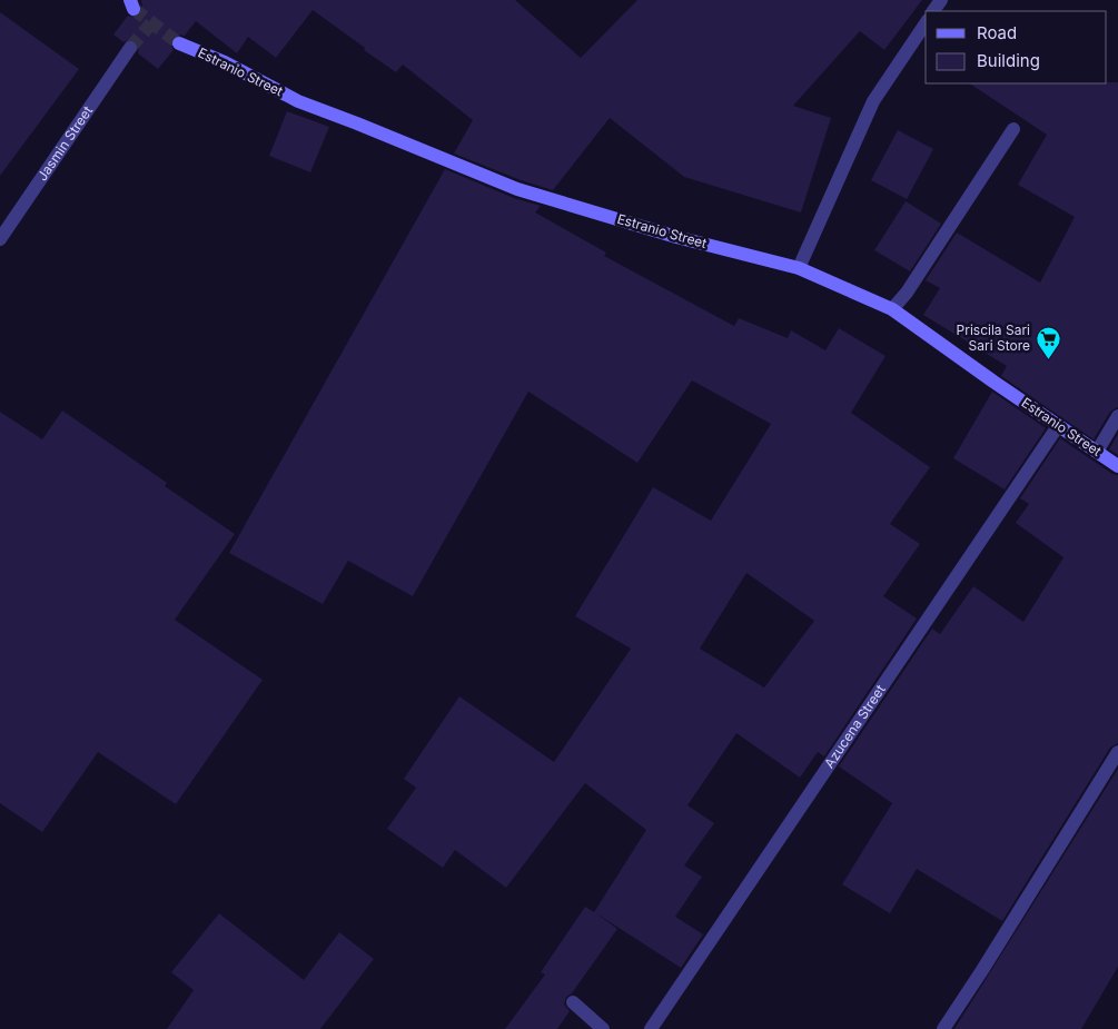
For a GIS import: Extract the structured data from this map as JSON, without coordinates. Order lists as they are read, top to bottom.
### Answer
{
  "streets": {
    "street": ["Estranio Street", "Jasmin Street", "Azucena Street"]
  },
  "crossings": [
    ["Estranio Street", "Azucena Street"]
  ],
  "places": {
    "supermarket": ["Priscila Sari Sari Store"]
  },
  "legend": ["Road", "Building"]
}
